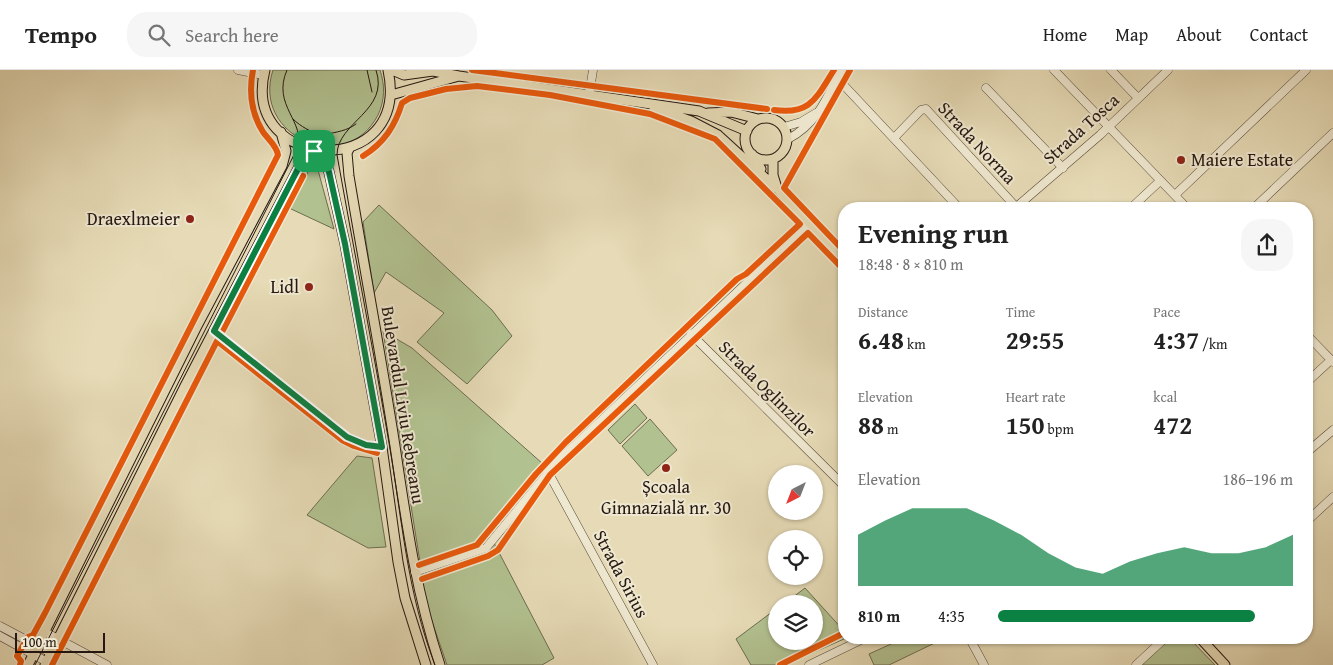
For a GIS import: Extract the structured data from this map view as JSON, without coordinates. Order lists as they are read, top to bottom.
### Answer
{
  "streets": {
    "main road": ["Bulevardul Liviu Rebreanu"],
    "street": [
      "Strada Tosca",
      "Strada Norma",
      "Strada Oglinzilor",
      "Strada Sirius"
    ]
  },
  "places": [
    "Maiere Estate",
    "Draexlmeier",
    "Lidl",
    "Școala Gimnazială nr. 30"
  ],
  "scale_bar": "100 m",
  "north": "bottom left",
  "page": {
    "header": "Tempo",
    "search": "Search here",
    "nav": [
      "Home",
      "Map",
      "About",
      "Contact"
    ],
    "heading": ["Evening run", "18:48 · 8 × 810 m"],
    "stats": [
      ["Distance", "6.48 km"],
      ["Time", "29:55"],
      ["Pace", "4:37 /km"],
      ["Elevation", "88 m"],
      ["Heart rate", "150 bpm"],
      ["kcal", "472"]
    ],
    "chart": ["Elevation", "186–196 m"],
    "list": [
      {
        "name": "810 m",
        "note": "4:35"
      }
    ],
    "scale": "100 m"
  }
}
